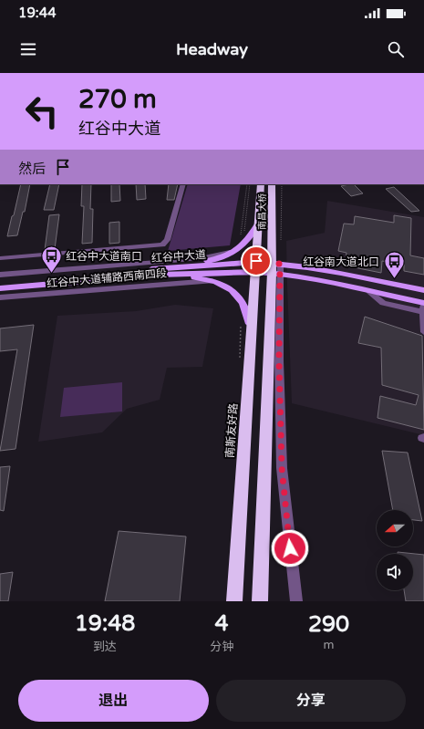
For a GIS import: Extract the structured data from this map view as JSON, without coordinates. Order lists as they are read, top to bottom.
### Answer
{
  "streets": {
    "highway": ["南昌大桥", "南斯友好路"],
    "main road": ["红谷中大道"],
    "street": ["红谷中大道辅路西南四段"]
  },
  "crossings": [
    ["南昌大桥", "红谷中大道"],
    ["南昌大桥", "南斯友好路"],
    ["红谷中大道", "南斯友好路"]
  ],
  "places": {
    "bus stop": ["红谷中大道南口", "红谷南大道北口"]
  },
  "north": "left",
  "page": {
    "status": "19:44",
    "header": "Headway",
    "turn": ["270 m", "红谷中大道"],
    "then": "然后",
    "eta": [
      "19:48",
      "到达",
      "4",
      "分钟",
      "290",
      "m"
    ],
    "buttons": ["退出", "分享"]
  }
}
